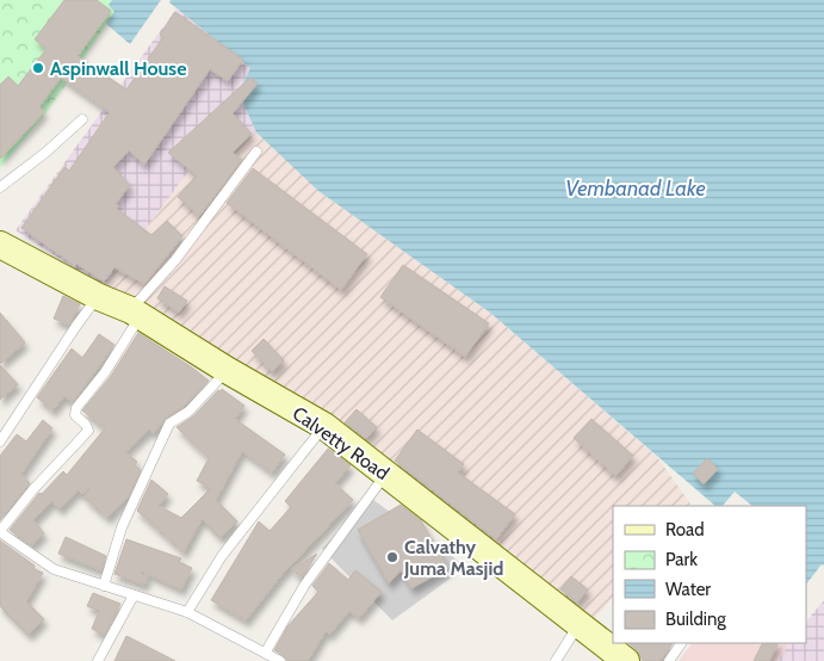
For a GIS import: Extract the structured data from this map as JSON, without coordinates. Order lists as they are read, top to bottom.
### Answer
{
  "streets": {
    "street": ["Calvetty Road"]
  },
  "water": ["Vembanad Lake"],
  "places": ["Aspinwall House", "Calvathy Juma Masjid"],
  "legend": [
    "Road",
    "Park",
    "Water",
    "Building"
  ]
}
